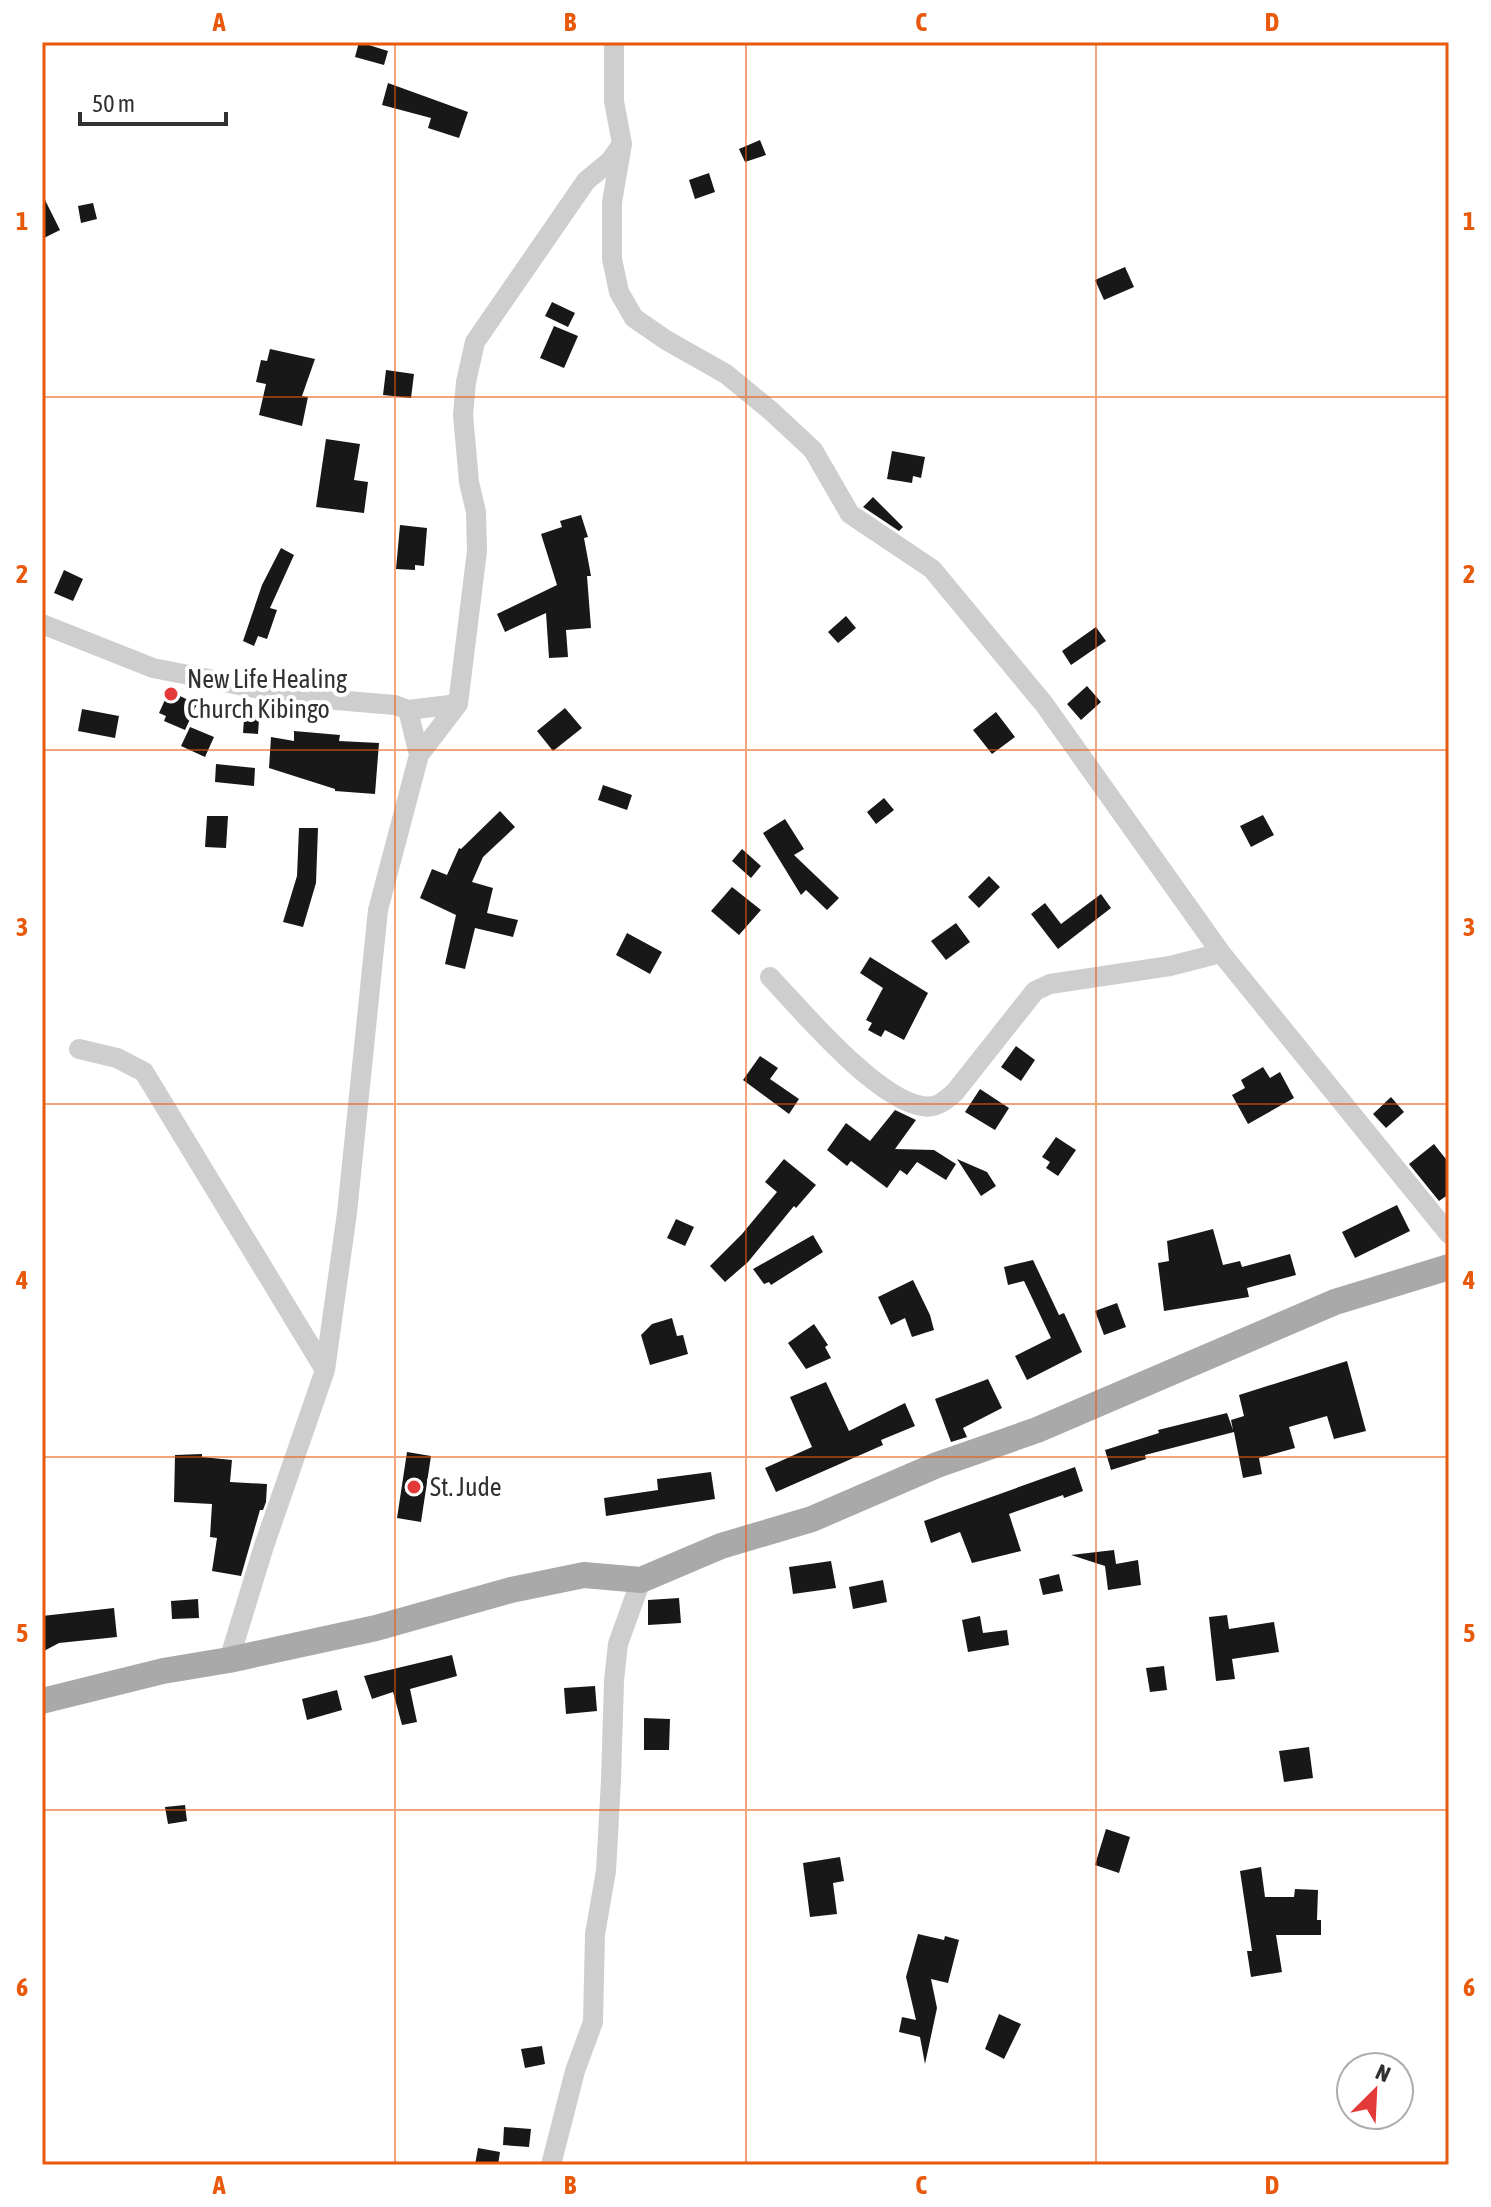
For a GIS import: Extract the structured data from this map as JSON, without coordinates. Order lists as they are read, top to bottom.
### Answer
{
  "places": ["New Life Healing Church Kibingo", "St. Jude"],
  "scale_bar": "50 m",
  "north": "top right",
  "grid": {
    "columns": [
      "A",
      "B",
      "C",
      "D"
    ],
    "rows": [
      "1",
      "2",
      "3",
      "4",
      "5",
      "6"
    ]
  }
}
